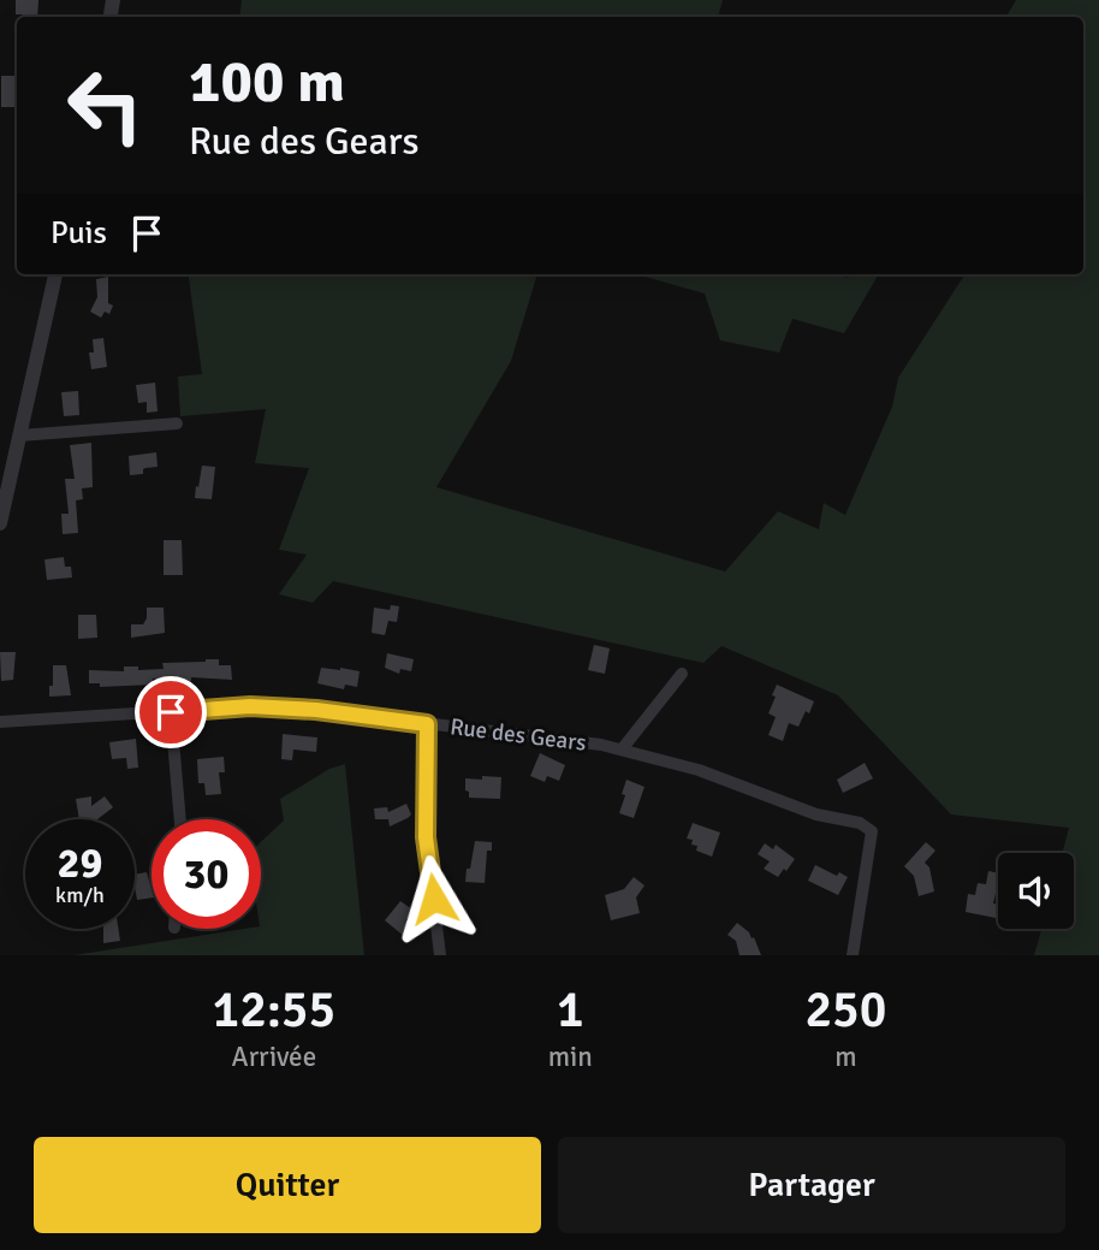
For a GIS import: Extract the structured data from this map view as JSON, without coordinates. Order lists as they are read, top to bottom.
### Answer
{
  "streets": {
    "street": ["Rue des Gears"]
  },
  "page": {
    "turn": ["100 m", "Rue des Gears"],
    "then": "Puis",
    "speed": "29 km/h",
    "limit": "30",
    "eta": [
      "12:55",
      "Arrivée",
      "1",
      "min",
      "250",
      "m"
    ],
    "buttons": ["Quitter", "Partager"]
  }
}
